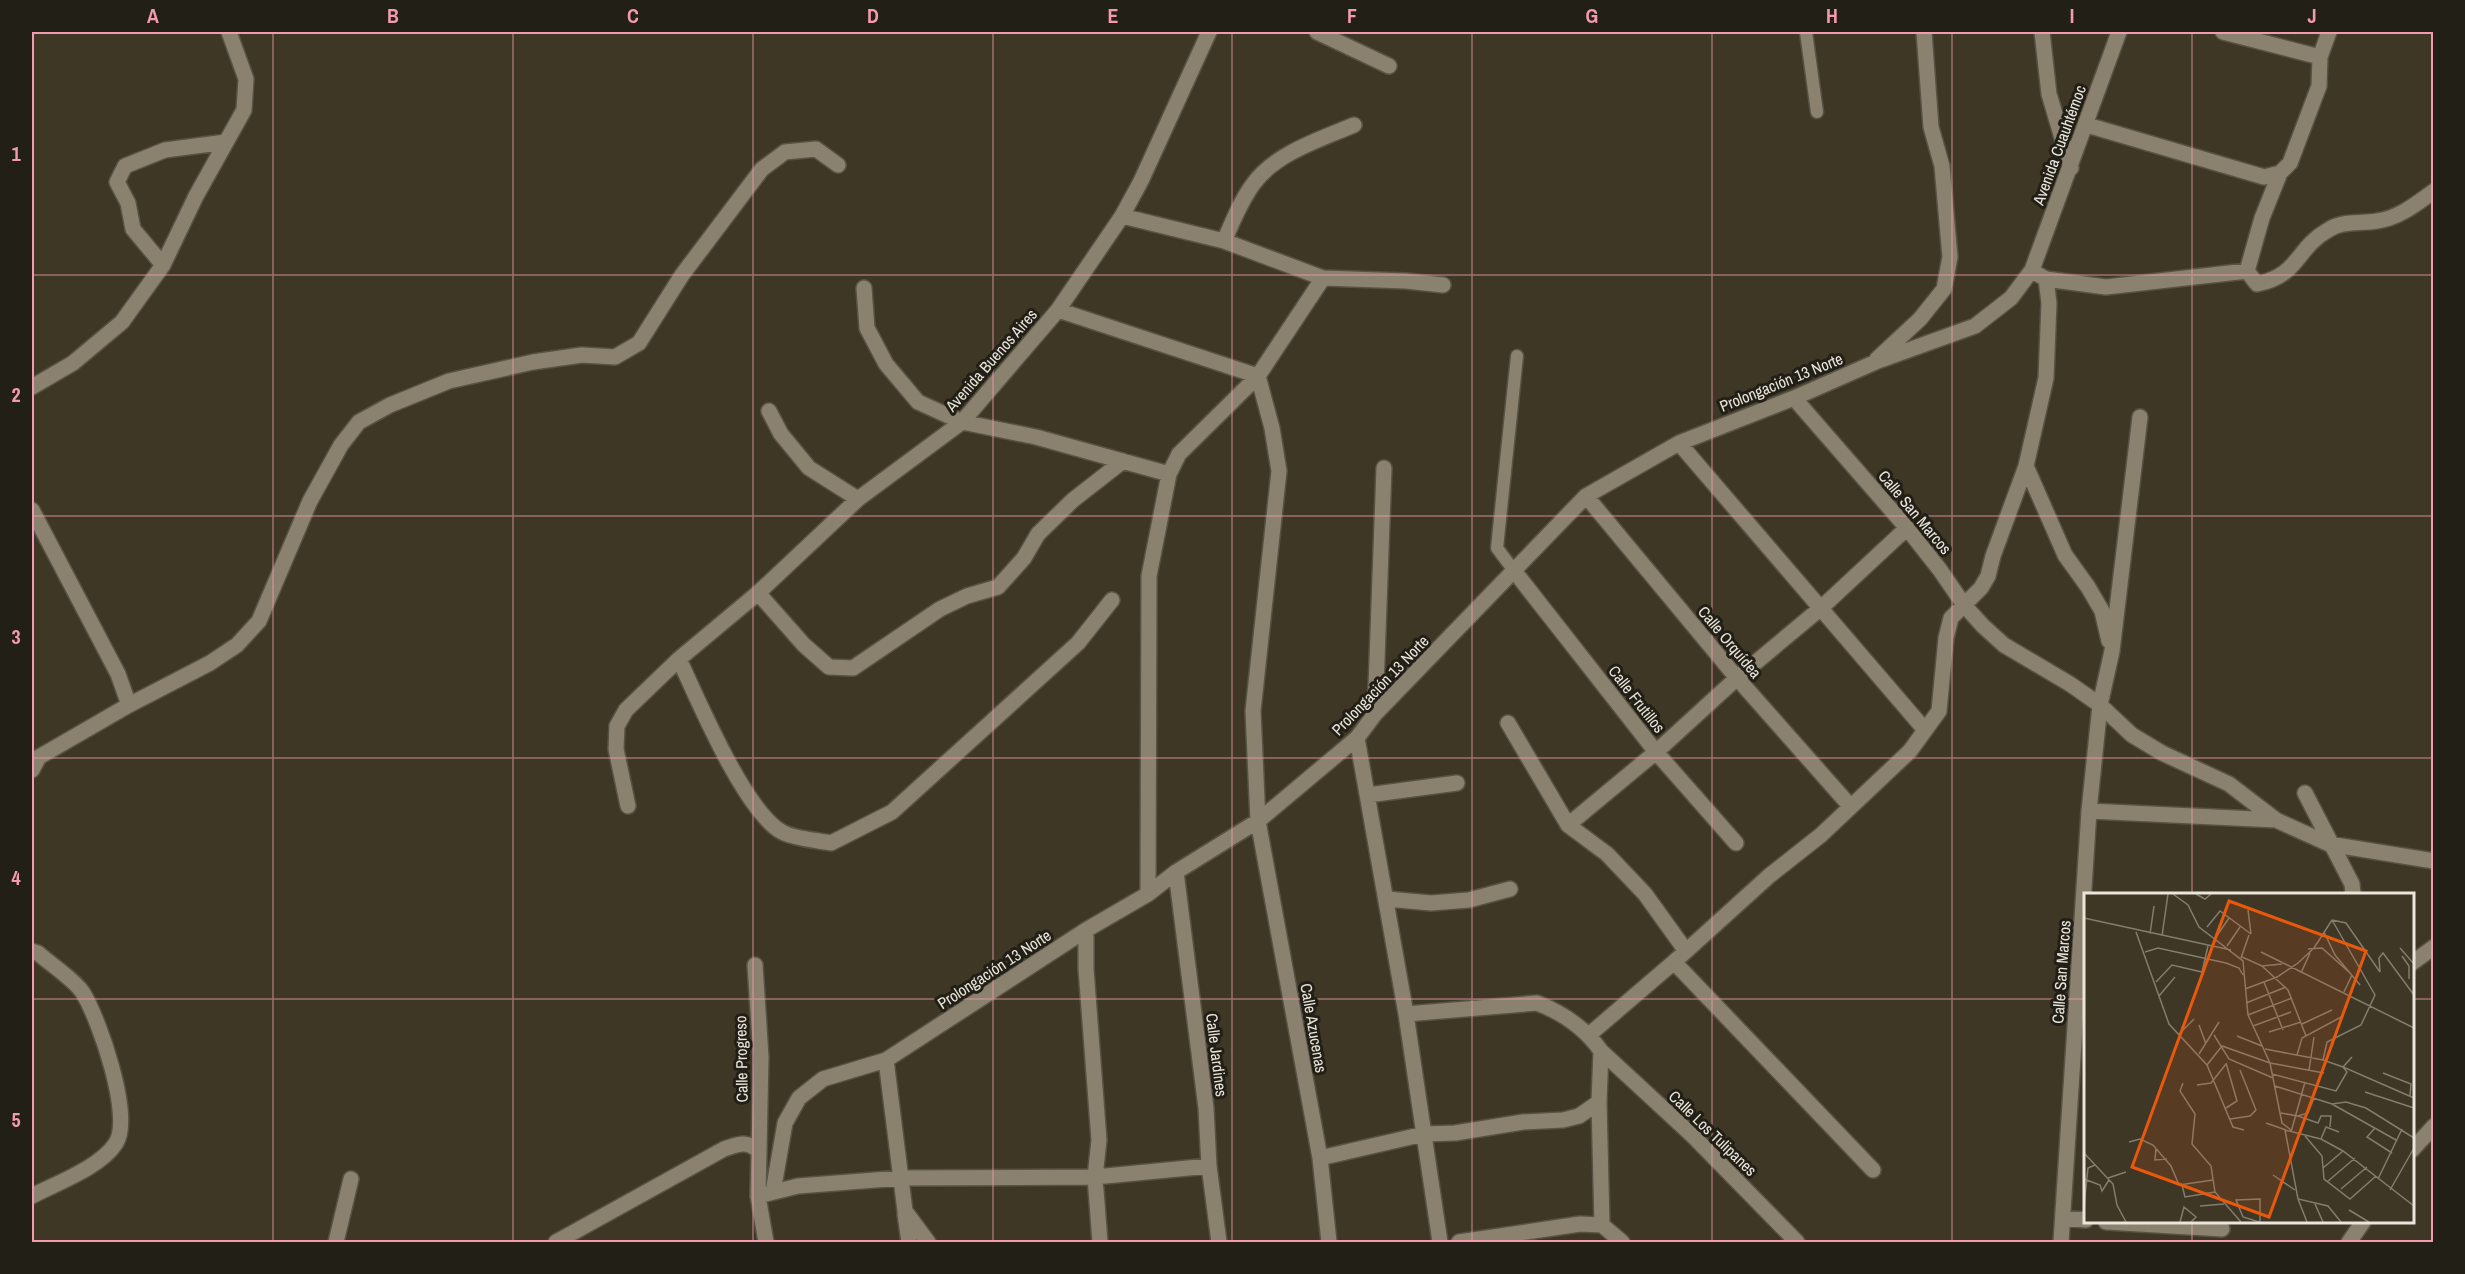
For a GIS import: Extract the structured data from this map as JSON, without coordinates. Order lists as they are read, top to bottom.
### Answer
{
  "streets": {
    "street": [
      "Avenida Cuauhtémoc",
      "Avenida Buenos Aires",
      "Prolongación 13 Norte",
      "Calle San Marcos",
      "Calle Orquídea",
      "Calle Frutillos",
      "Calle Azucenas",
      "Calle Jardines",
      "Calle Progreso",
      "Calle Los Tulipanes"
    ]
  },
  "crossings": [
    ["Avenida Cuauhtémoc", "Prolongación 13 Norte"],
    ["Prolongación 13 Norte", "Calle San Marcos"],
    ["Prolongación 13 Norte", "Calle Orquídea"],
    ["Prolongación 13 Norte", "Calle Frutillos"],
    ["Prolongación 13 Norte", "Calle Azucenas"],
    ["Prolongación 13 Norte", "Calle Jardines"],
    ["Prolongación 13 Norte", "Calle Progreso"]
  ],
  "grid": {
    "columns": [
      "A",
      "B",
      "C",
      "D",
      "E",
      "F",
      "G",
      "H",
      "I",
      "J"
    ],
    "rows": [
      "1",
      "2",
      "3",
      "4",
      "5"
    ]
  }
}
